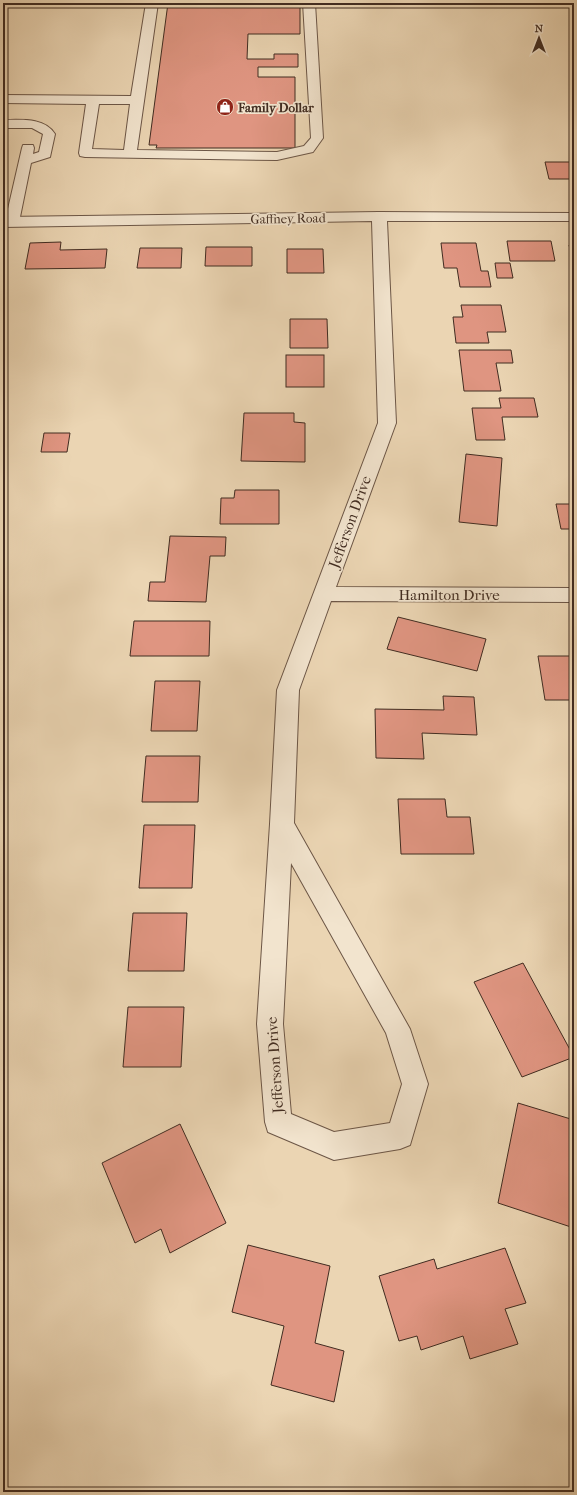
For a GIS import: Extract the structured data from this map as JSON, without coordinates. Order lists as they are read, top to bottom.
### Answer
{
  "streets": {
    "street": ["Gaffney Road", "Jefferson Drive", "Hamilton Drive"]
  },
  "crossings": [
    ["Gaffney Road", "Jefferson Drive"],
    ["Jefferson Drive", "Hamilton Drive"]
  ],
  "places": {
    "shop": ["Family Dollar"]
  },
  "north": "top"
}
